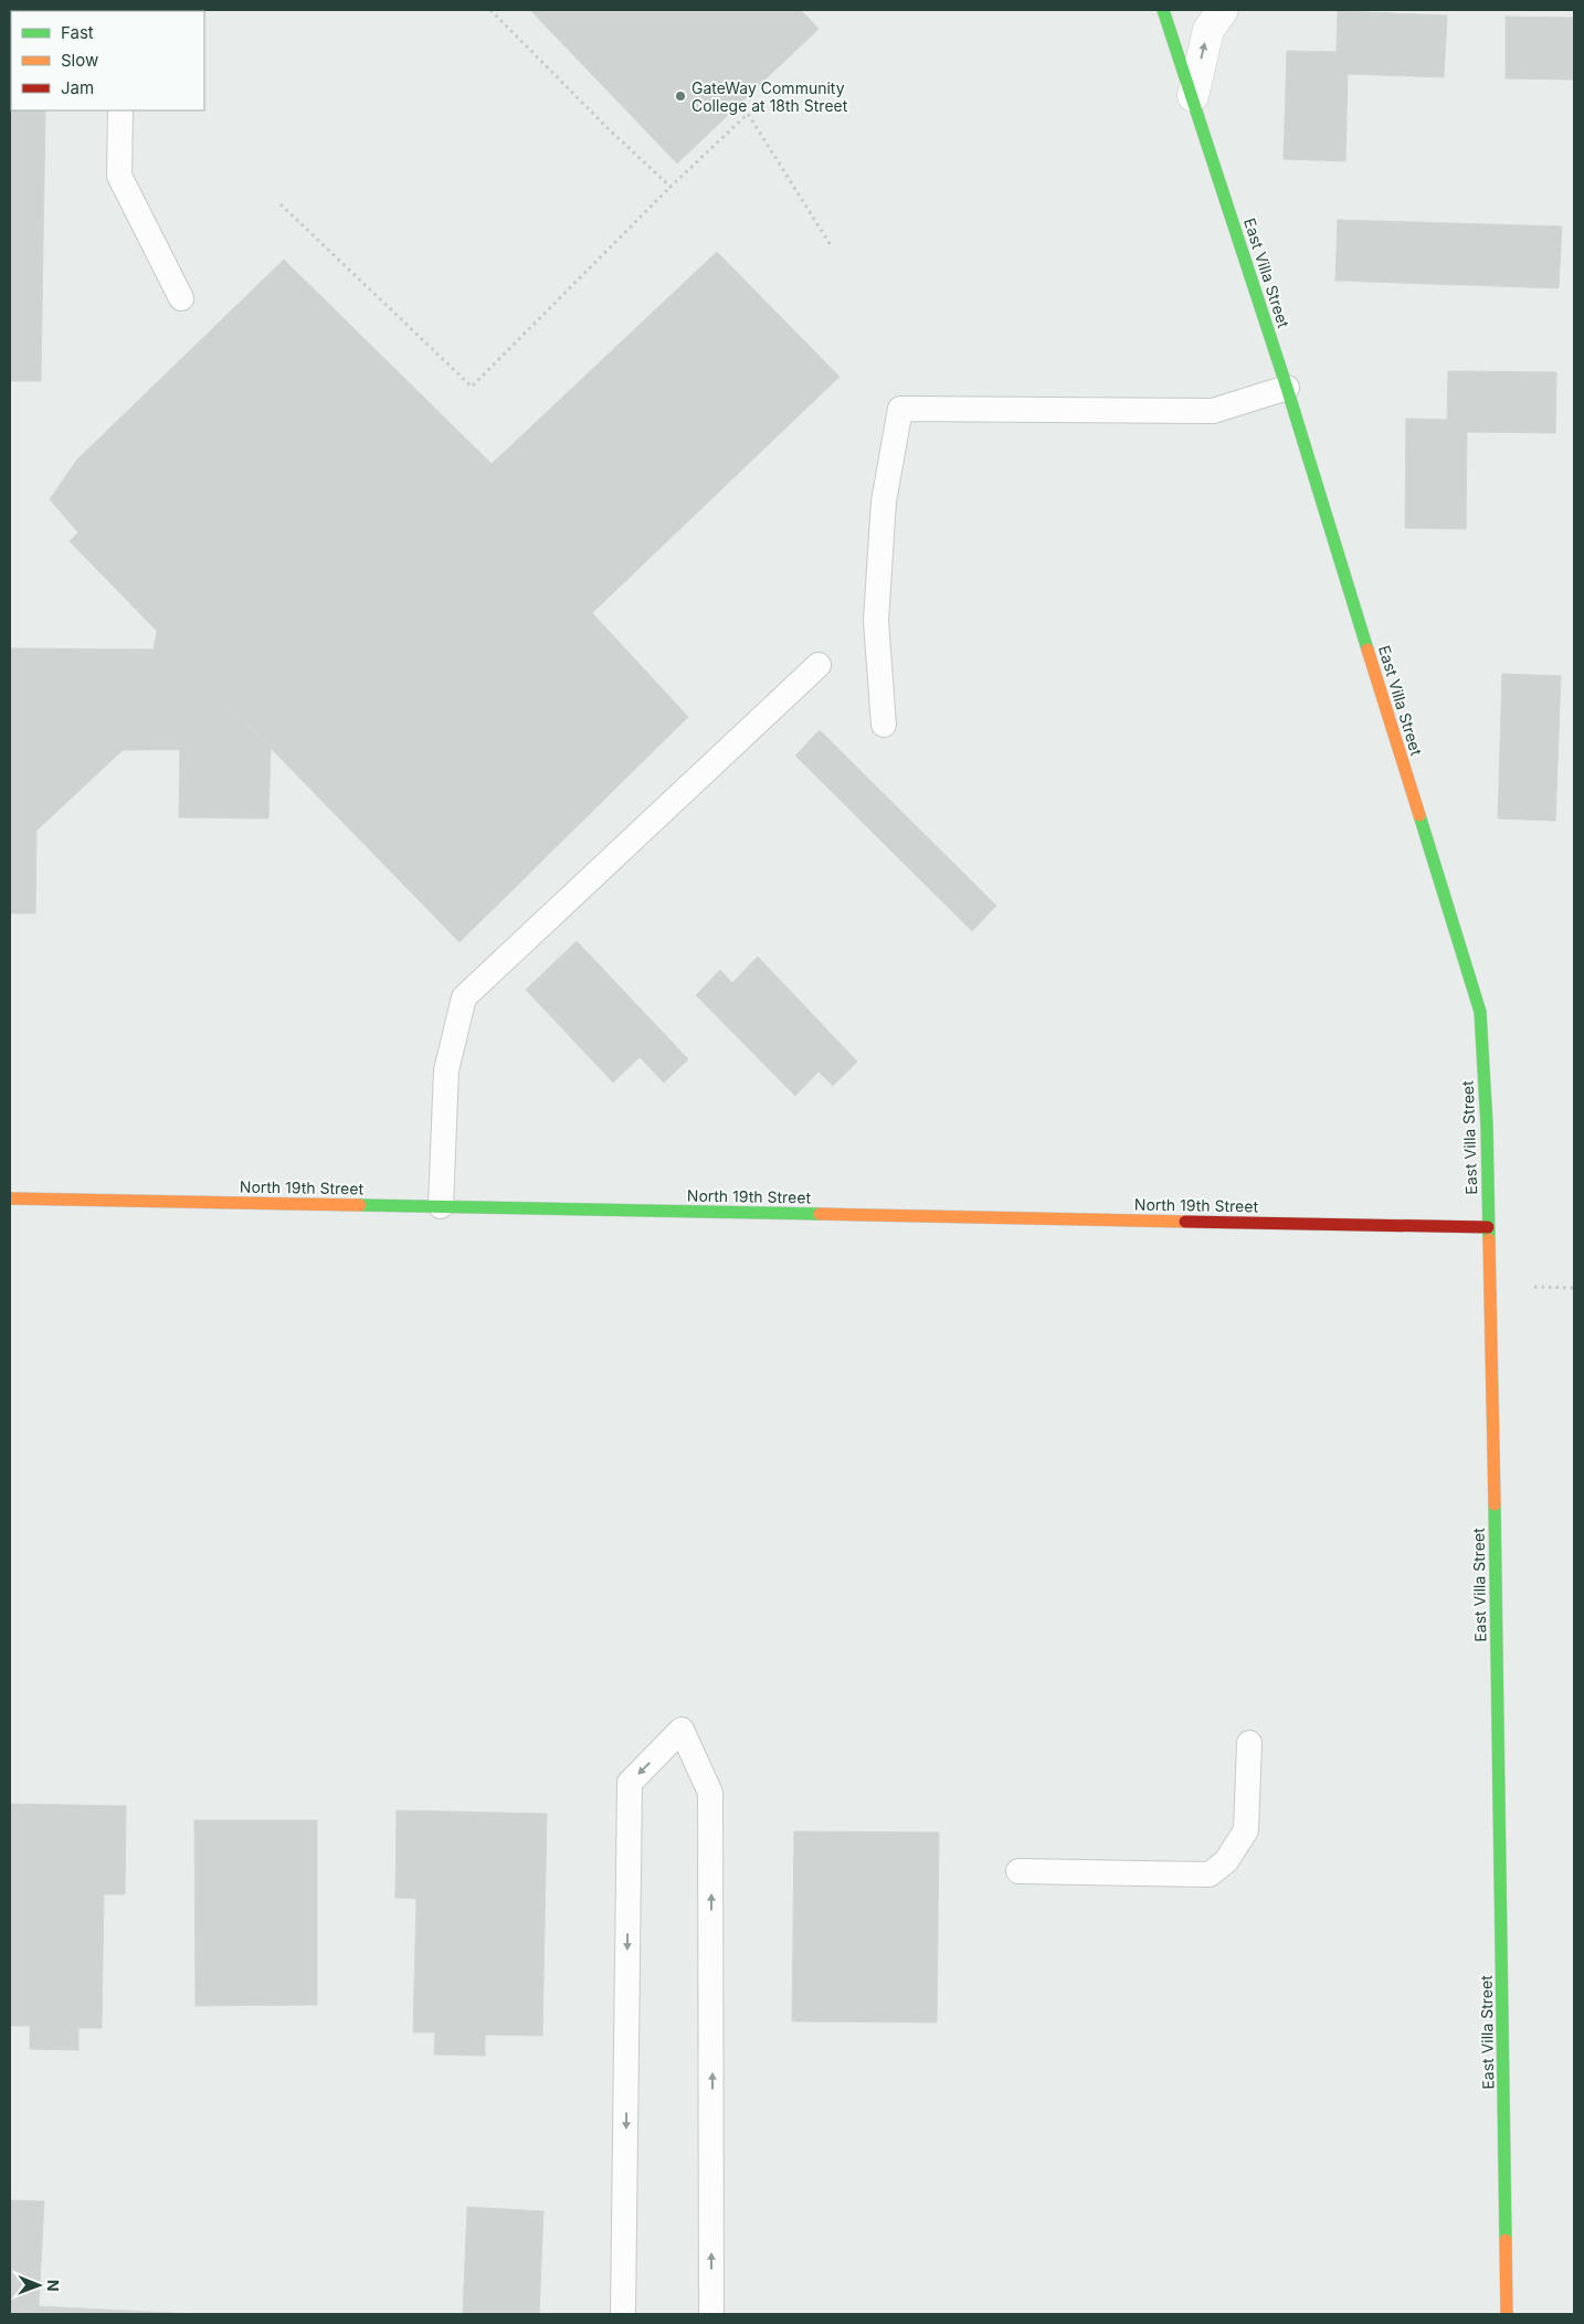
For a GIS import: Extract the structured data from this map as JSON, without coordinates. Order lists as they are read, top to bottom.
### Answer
{
  "streets": {
    "street": ["East Villa Street", "North 19th Street"]
  },
  "crossings": [
    ["East Villa Street", "North 19th Street"]
  ],
  "places": ["GateWay Community College at 18th Street"],
  "legend": ["Fast", "Slow", "Jam"],
  "north": "right"
}
